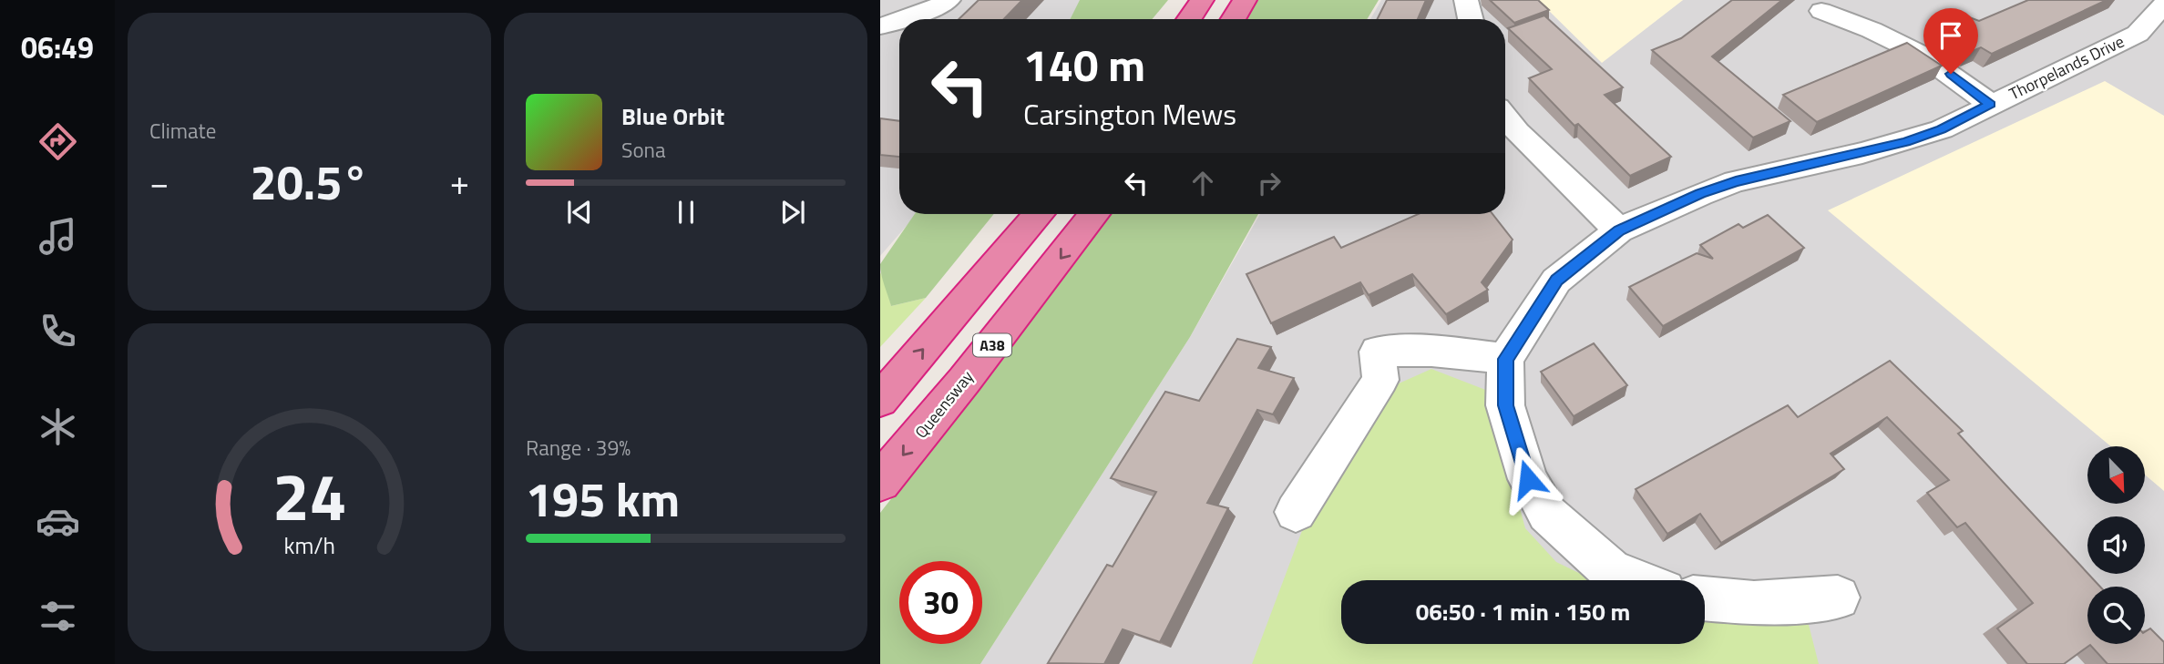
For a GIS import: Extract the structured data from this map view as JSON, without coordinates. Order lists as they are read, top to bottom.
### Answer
{
  "streets": {
    "highway": ["A38", "Queensway"],
    "street": ["Thorpelands Drive"]
  },
  "north": "bottom right",
  "page": {
    "tabs": "06:49",
    "tile": [
      "Climate",
      ["Range · 39%", "195 km"]
    ],
    "turn": ["140 m", "Carsington Mews"],
    "song": ["Blue Orbit", "Sona"],
    "heat": ["−", "20.5°", "+"],
    "limit": "30",
    "trip": "06:50 · 1 min · 150 m",
    "gauge": ["24", "km/h"]
  }
}
